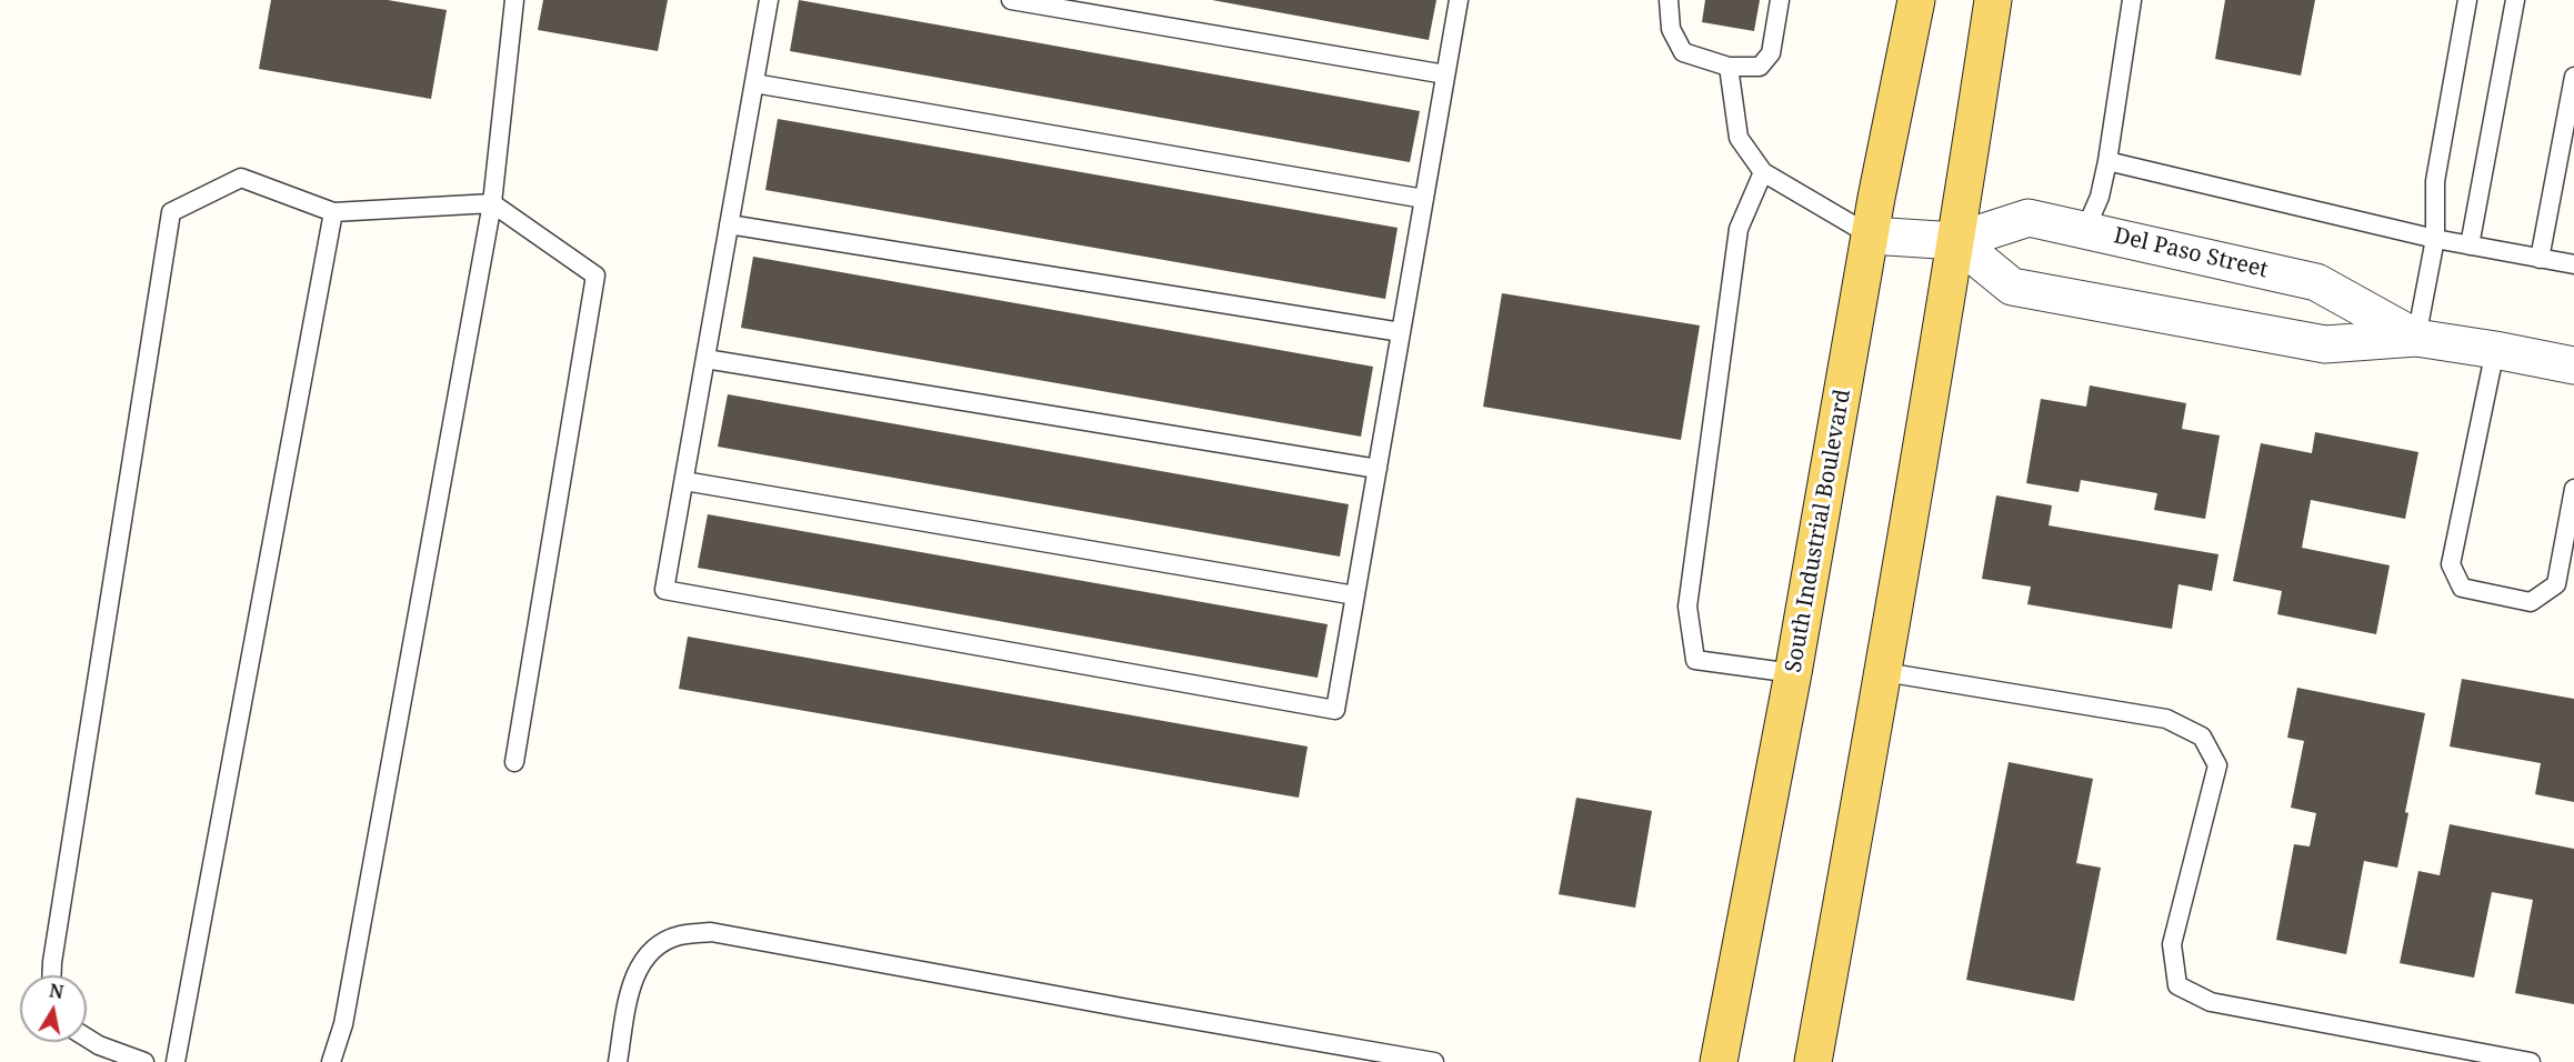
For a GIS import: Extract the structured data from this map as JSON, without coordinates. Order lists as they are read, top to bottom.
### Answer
{
  "streets": {
    "main road": ["South Industrial Boulevard"],
    "street": ["Del Paso Street"]
  },
  "crossings": [
    ["Del Paso Street", "South Industrial Boulevard"]
  ],
  "north": "top"
}
